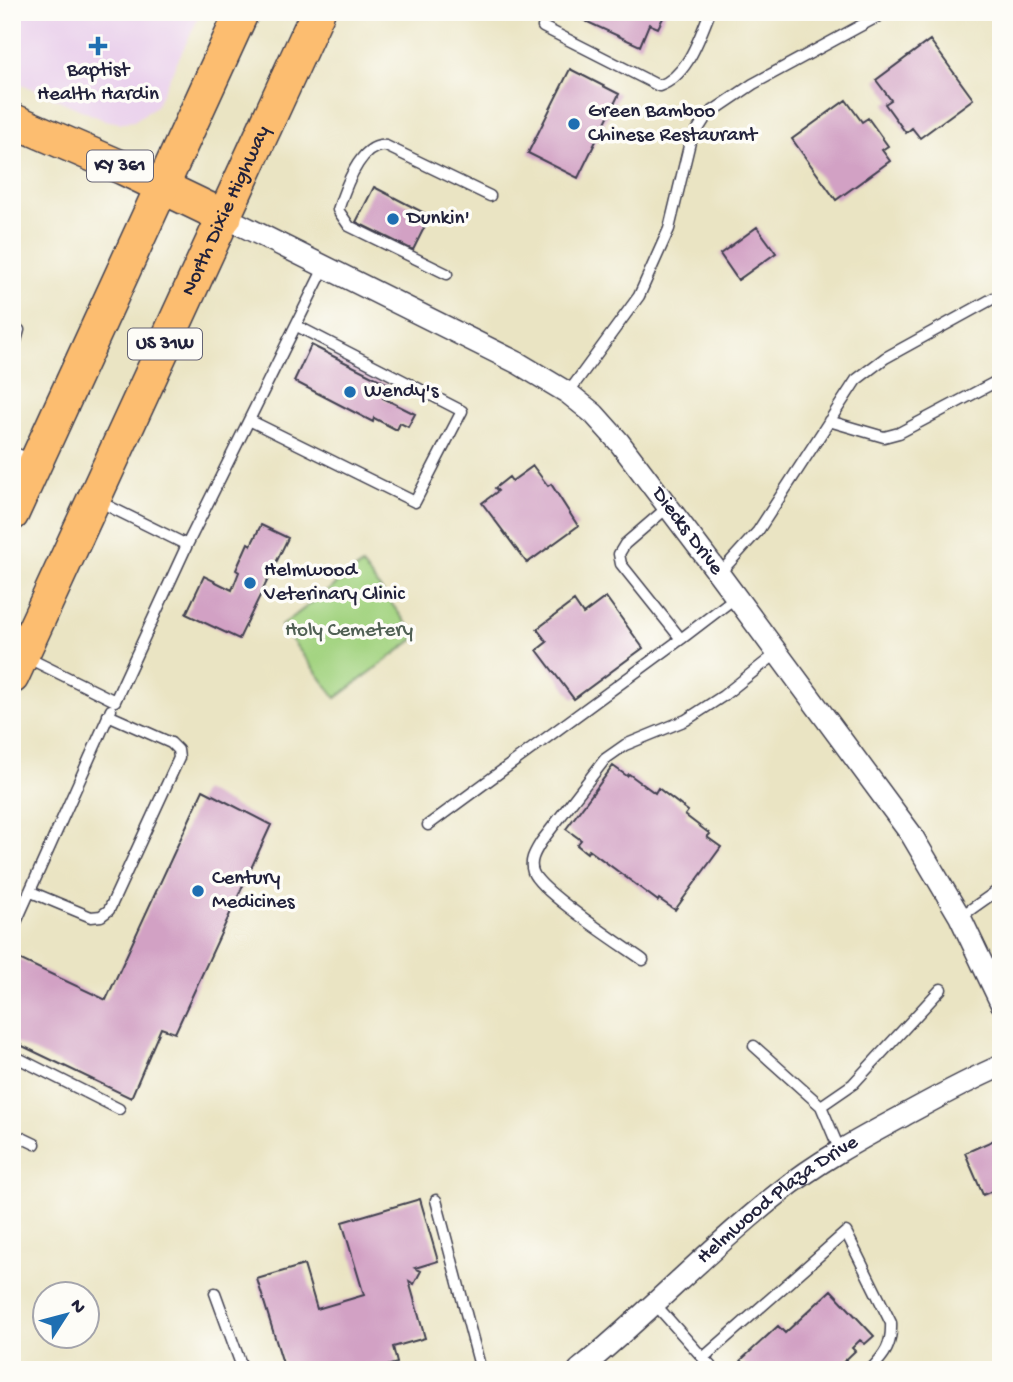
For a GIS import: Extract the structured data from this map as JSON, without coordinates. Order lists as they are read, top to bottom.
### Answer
{
  "streets": {
    "main road": ["KY 361", "North Dixie Highway", "US 31W"],
    "street": ["Diecks Drive", "Helmwood Plaza Drive"]
  },
  "crossings": [
    ["KY 361", "North Dixie Highway"],
    ["KY 361", "US 31W"],
    ["KY 361", "Diecks Drive"],
    ["North Dixie Highway", "Diecks Drive"]
  ],
  "parks": ["Holy Cemetery"],
  "places": {
    "health": ["Baptist Health Hardin"],
    "other": [
      "Green Bamboo Chinese Restaurant",
      "Dunkin'",
      "Wendy's",
      "Helmwood Veterinary Clinic",
      "Century Medicines"
    ]
  },
  "north": "top right"
}
